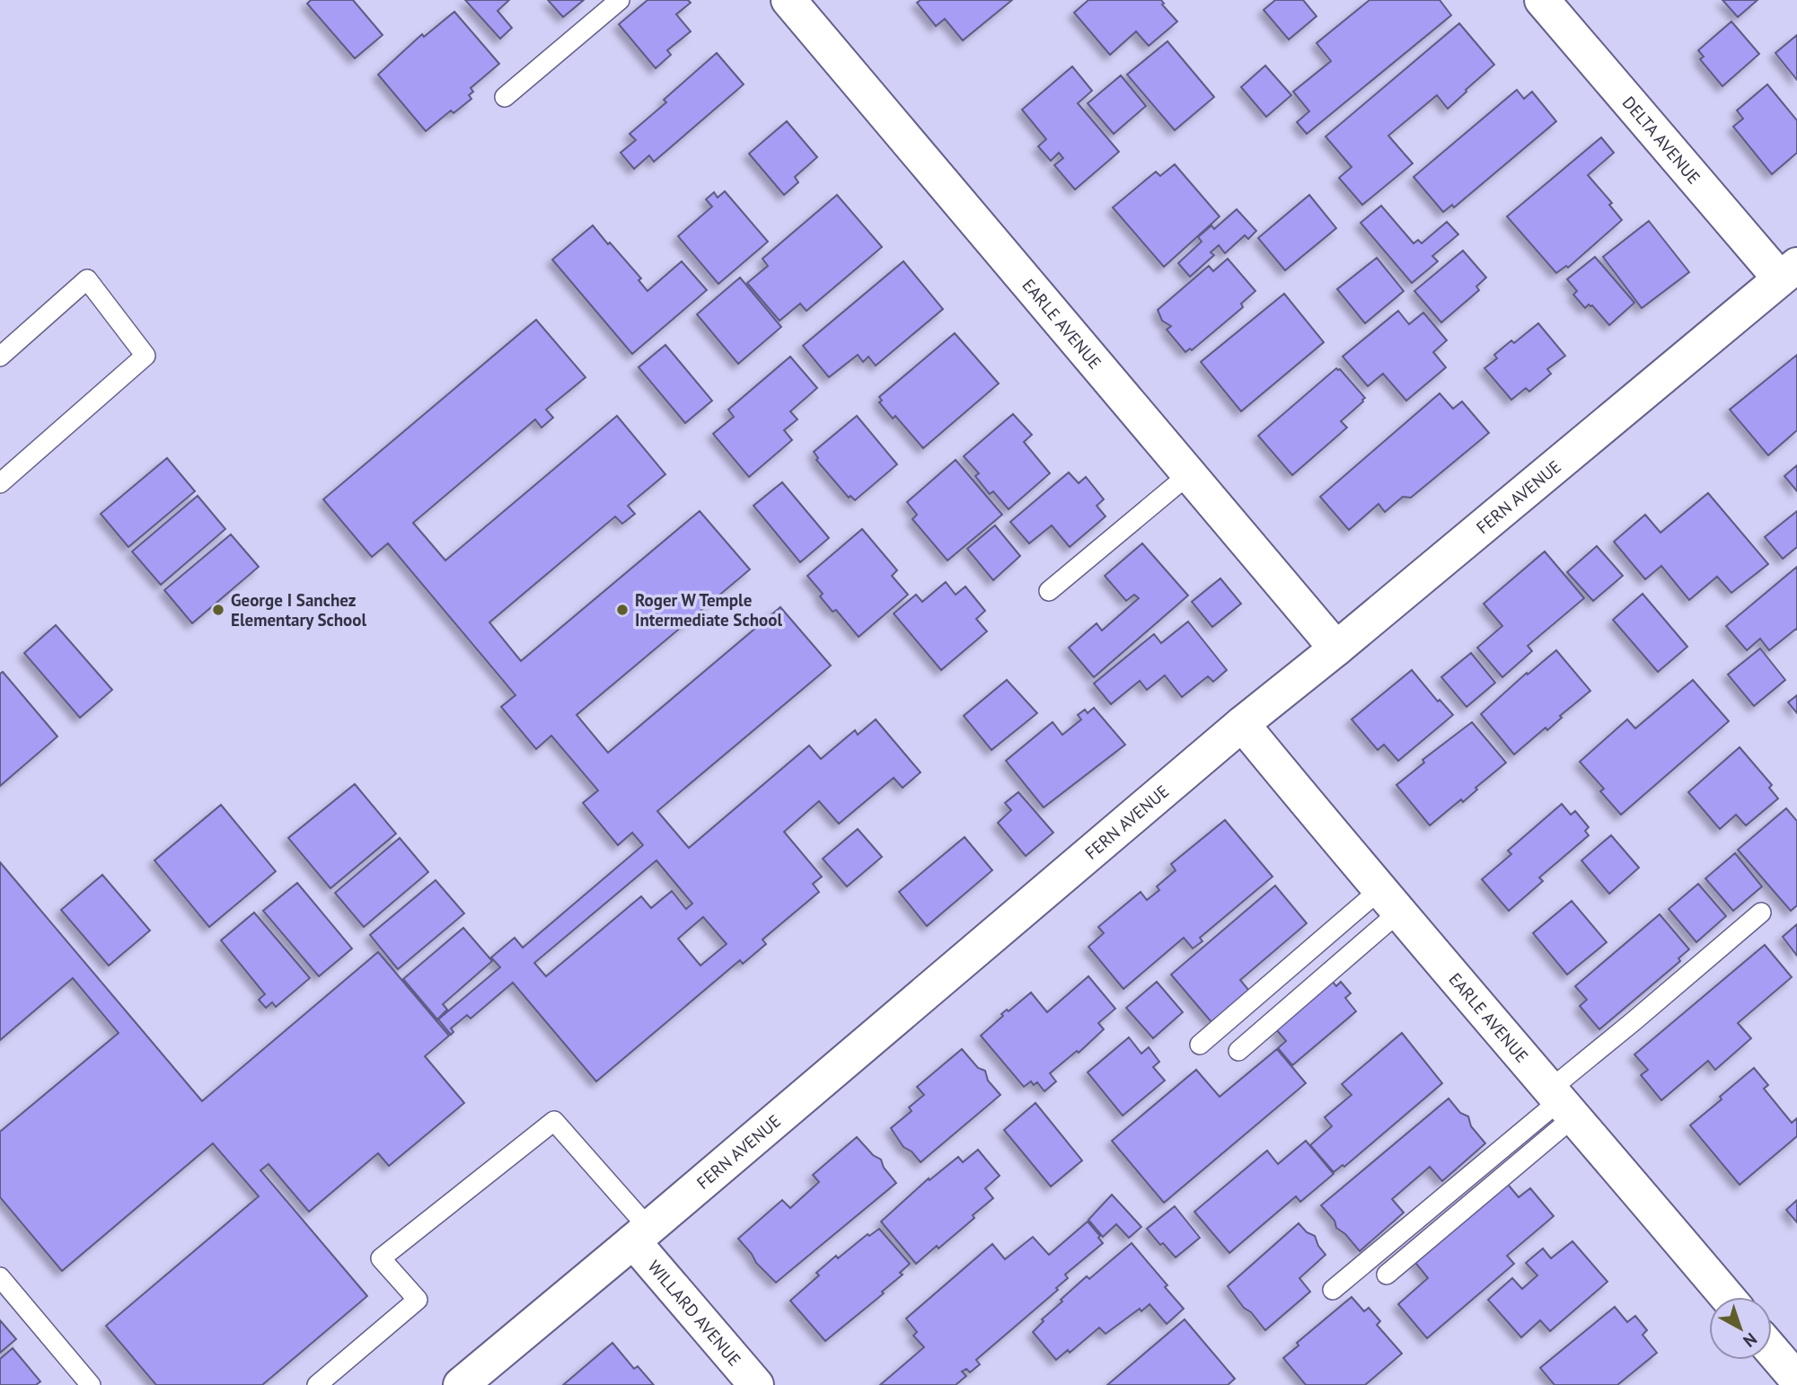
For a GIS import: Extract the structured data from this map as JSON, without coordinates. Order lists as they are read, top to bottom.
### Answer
{
  "streets": {
    "street": [
      "DELTA AVENUE",
      "EARLE AVENUE",
      "FERN AVENUE",
      "WILLARD AVENUE"
    ]
  },
  "crossings": [
    ["DELTA AVENUE", "FERN AVENUE"],
    ["EARLE AVENUE", "FERN AVENUE"],
    ["FERN AVENUE", "WILLARD AVENUE"]
  ],
  "places": ["George I Sanchez Elementary School", "Roger W Temple Intermediate School"],
  "north": "bottom right"
}
